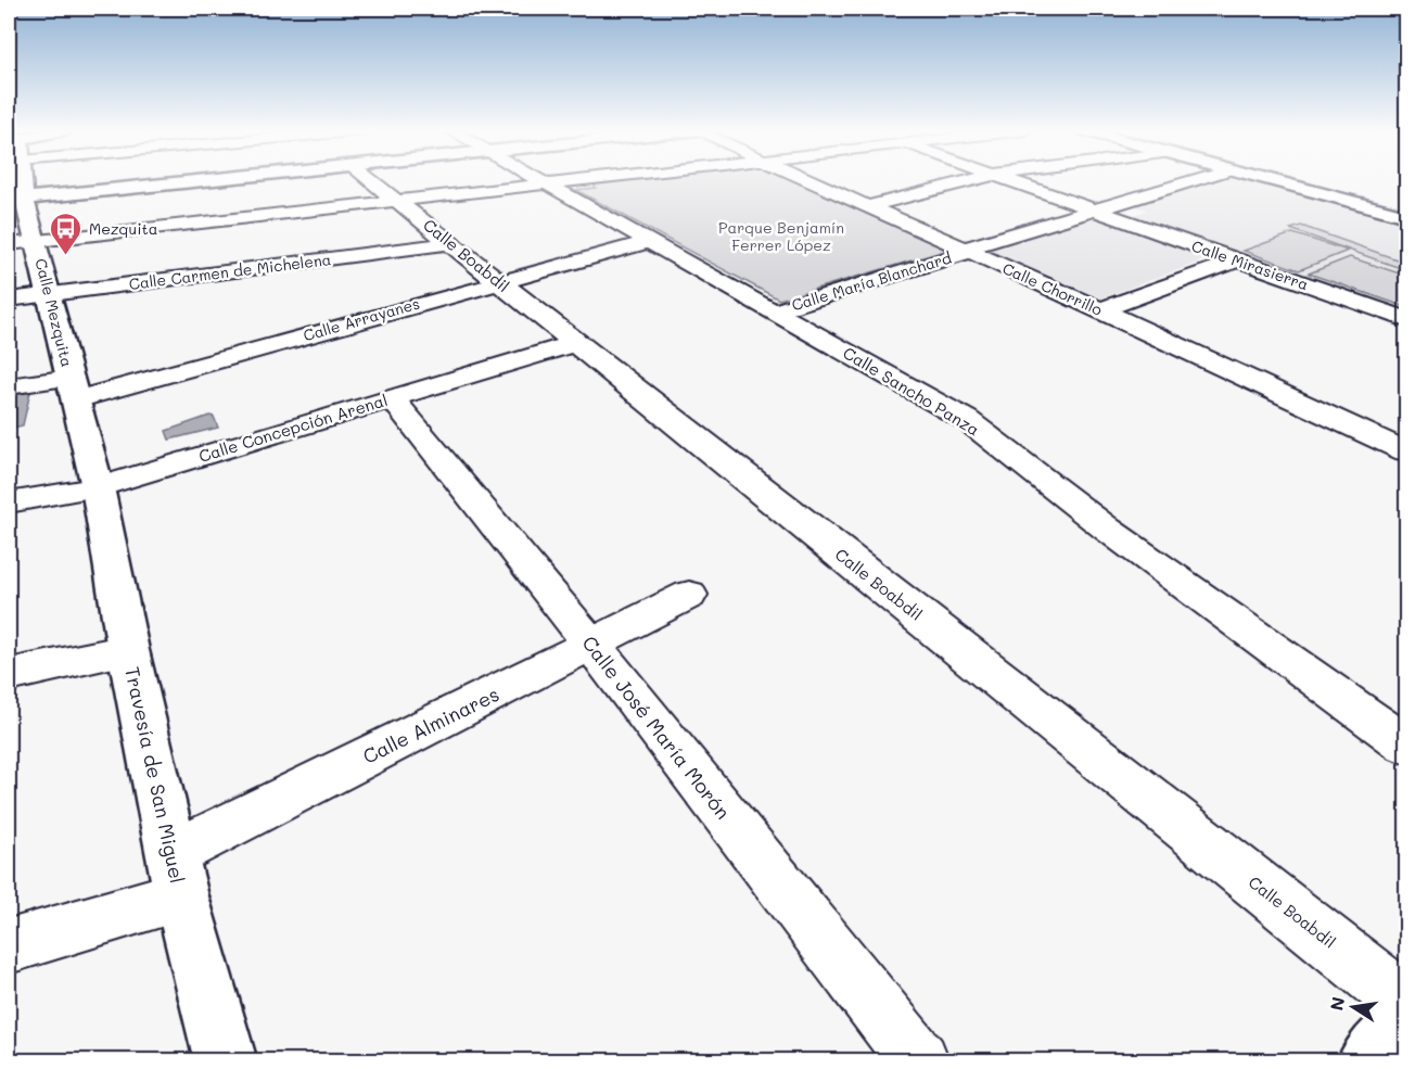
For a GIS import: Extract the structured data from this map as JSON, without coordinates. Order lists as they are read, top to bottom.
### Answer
{
  "streets": {
    "street": [
      "Calle Boabdil",
      "Calle Mirasierra",
      "Calle Carmen de Michelena",
      "Calle María Blanchard",
      "Calle Chorrillo",
      "Calle Mezquita",
      "Calle Arrayanes",
      "Calle Sancho Panza",
      "Calle Concepción Arenal",
      "Calle Alminares",
      "Calle José María Morón",
      "Travesía de San Miguel"
    ]
  },
  "crossings": [
    ["Calle Boabdil", "Calle Carmen de Michelena"],
    ["Calle Boabdil", "Calle Arrayanes"],
    ["Calle Boabdil", "Calle Concepción Arenal"],
    ["Calle Mirasierra", "Calle María Blanchard"],
    ["Calle Carmen de Michelena", "Calle Mezquita"],
    ["Calle María Blanchard", "Calle Chorrillo"],
    ["Calle María Blanchard", "Calle Sancho Panza"],
    ["Calle Mezquita", "Calle Arrayanes"],
    ["Calle Mezquita", "Calle Concepción Arenal"],
    ["Calle Mezquita", "Travesía de San Miguel"],
    ["Calle Arrayanes", "Calle Sancho Panza"],
    ["Calle Concepción Arenal", "Calle José María Morón"],
    ["Calle Concepción Arenal", "Travesía de San Miguel"],
    ["Calle Alminares", "Calle José María Morón"],
    ["Calle Alminares", "Travesía de San Miguel"]
  ],
  "parks": ["Parque Benjamín Ferrer López"],
  "places": {
    "bus stop": ["Mezquita"]
  },
  "north": "left"
}
